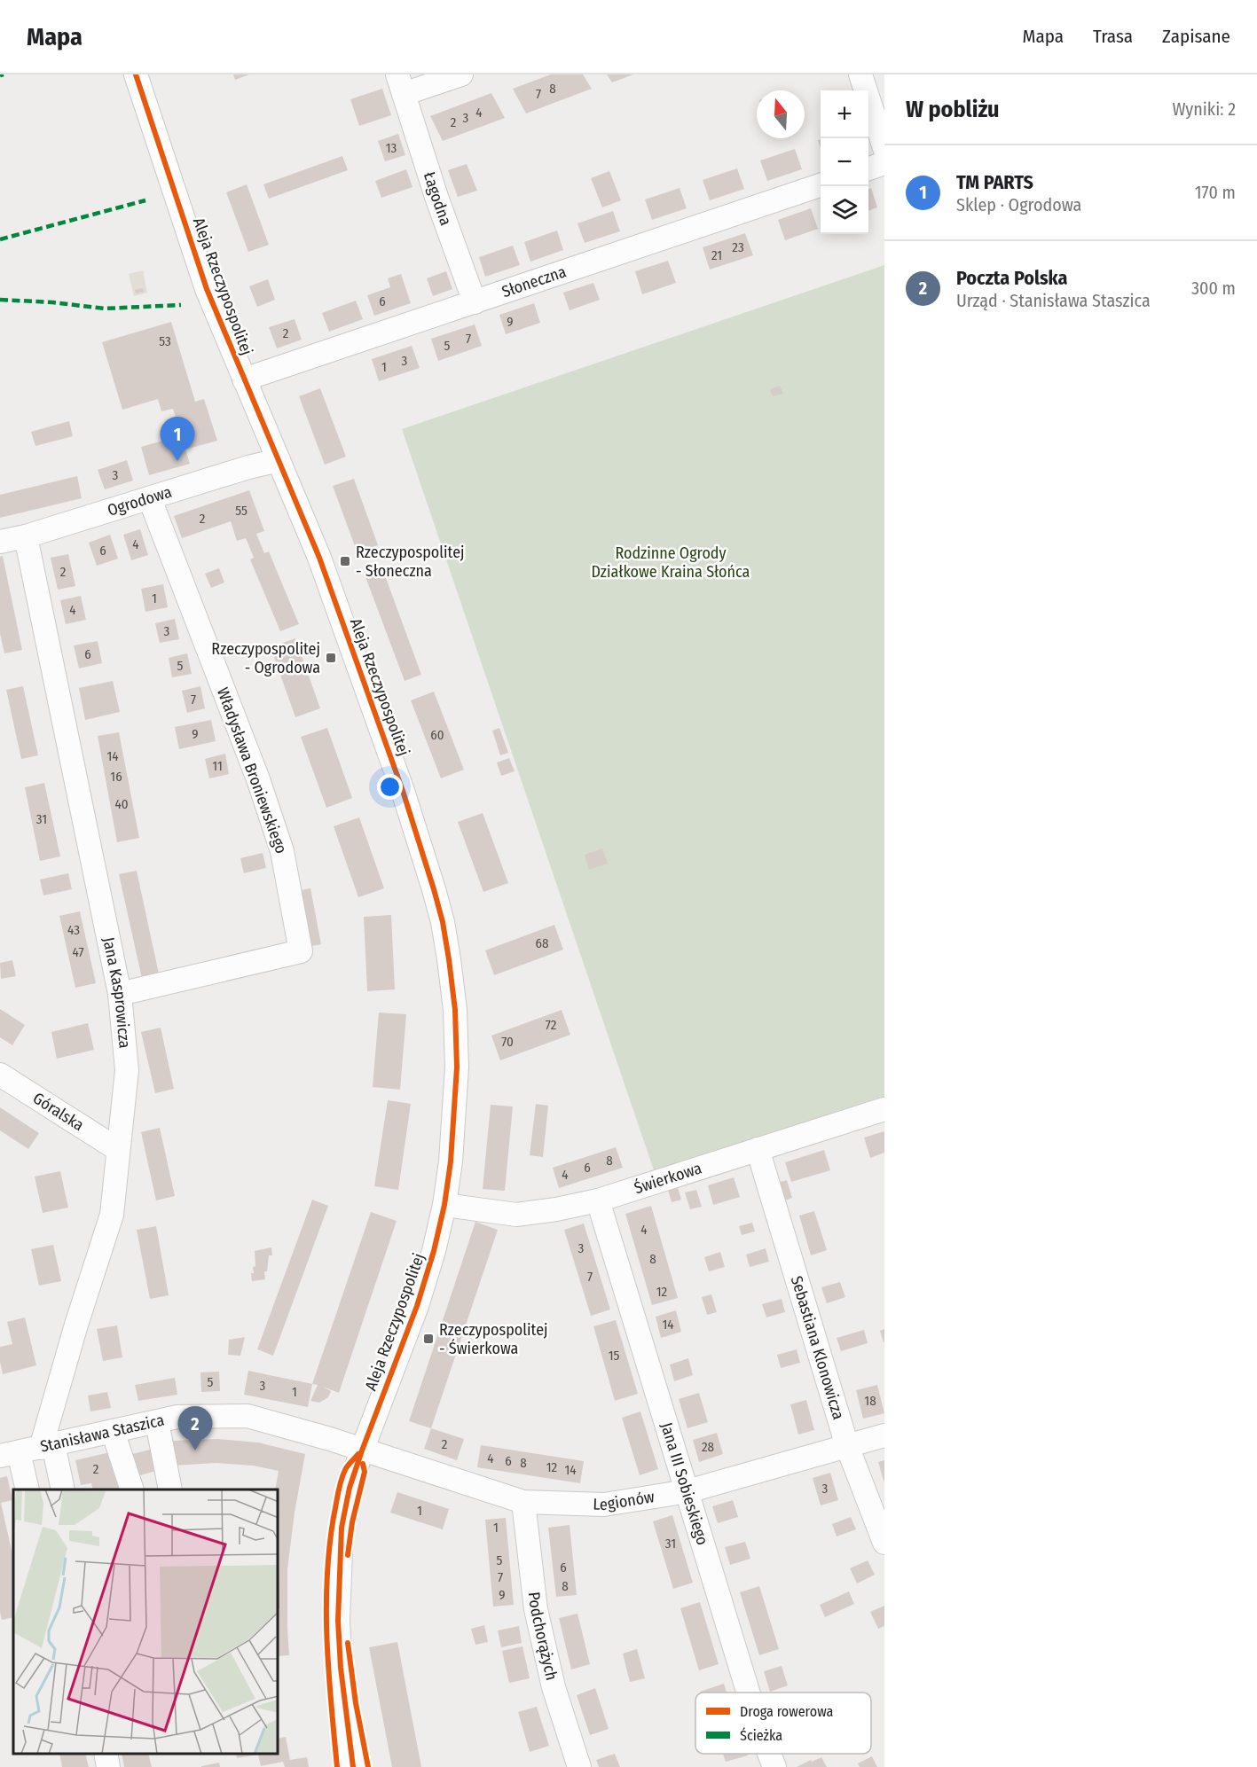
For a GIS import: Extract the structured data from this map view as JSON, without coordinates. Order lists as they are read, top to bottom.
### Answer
{
  "streets": {
    "street": [
      "Łagodna",
      "Słoneczna",
      "Aleja Rzeczypospolitej",
      "Ogrodowa",
      "Władysława Broniewskiego",
      "Jana Kasprowicza",
      "Góralska",
      "Świerkowa",
      "Sebastiana Klonowicza",
      "Stanisława Staszica",
      "Jana III Sobieskiego",
      "Legionów",
      "Podchorążych"
    ]
  },
  "crossings": [
    ["Łagodna", "Słoneczna"],
    ["Słoneczna", "Aleja Rzeczypospolitej"],
    ["Aleja Rzeczypospolitej", "Ogrodowa"],
    ["Aleja Rzeczypospolitej", "Świerkowa"],
    ["Aleja Rzeczypospolitej", "Stanisława Staszica"],
    ["Aleja Rzeczypospolitej", "Legionów"],
    ["Ogrodowa", "Władysława Broniewskiego"],
    ["Ogrodowa", "Jana Kasprowicza"],
    ["Władysława Broniewskiego", "Jana Kasprowicza"],
    ["Jana Kasprowicza", "Góralska"],
    ["Jana Kasprowicza", "Stanisława Staszica"],
    ["Świerkowa", "Sebastiana Klonowicza"],
    ["Świerkowa", "Jana III Sobieskiego"],
    ["Sebastiana Klonowicza", "Legionów"],
    ["Stanisława Staszica", "Legionów"],
    ["Jana III Sobieskiego", "Legionów"],
    ["Legionów", "Podchorążych"]
  ],
  "parks": ["Rodzinne Ogrody Działkowe Kraina Słońca"],
  "places": {
    "transit": ["Rzeczypospolitej - Słoneczna", "Rzeczypospolitej - Ogrodowa", "Rzeczypospolitej - Świerkowa"]
  },
  "house_numbers": [
    "8",
    "7",
    "4",
    "3",
    "2",
    "13",
    "23",
    "21",
    "6",
    "9",
    "2",
    "7",
    "53",
    "5",
    "3",
    "1",
    "3",
    "55",
    "2",
    "4",
    "6",
    "2",
    "1",
    "4",
    "3",
    "6",
    "5",
    "7",
    "9",
    "60",
    "14",
    "11",
    "16",
    "40",
    "31",
    "43",
    "68",
    "47",
    "72",
    "70",
    "8",
    "6",
    "4",
    "4",
    "3",
    "8",
    "7",
    "12",
    "14",
    "15",
    "5",
    "3",
    "1",
    "18",
    "2",
    "28",
    "4",
    "6",
    "8",
    "12",
    "2",
    "14",
    "3",
    "1",
    "1",
    "31",
    "5",
    "6",
    "7",
    "8",
    "9"
  ],
  "legend": ["Droga rowerowa", "Ścieżka"],
  "north": "top",
  "page": {
    "header": "Mapa",
    "nav": ["Mapa", "Trasa", "Zapisane"],
    "heading": ["W pobliżu", "Wyniki: 2"],
    "map_buttons": ["+", "−"],
    "list": [
      {
        "mark": "1",
        "name": "TM PARTS",
        "note": "Sklep · Ogrodowa",
        "value": "170 m"
      },
      {
        "mark": "2",
        "name": "Poczta Polska",
        "note": "Urząd · Stanisława Staszica",
        "value": "300 m"
      }
    ],
    "pins": ["1", "2"]
  }
}
